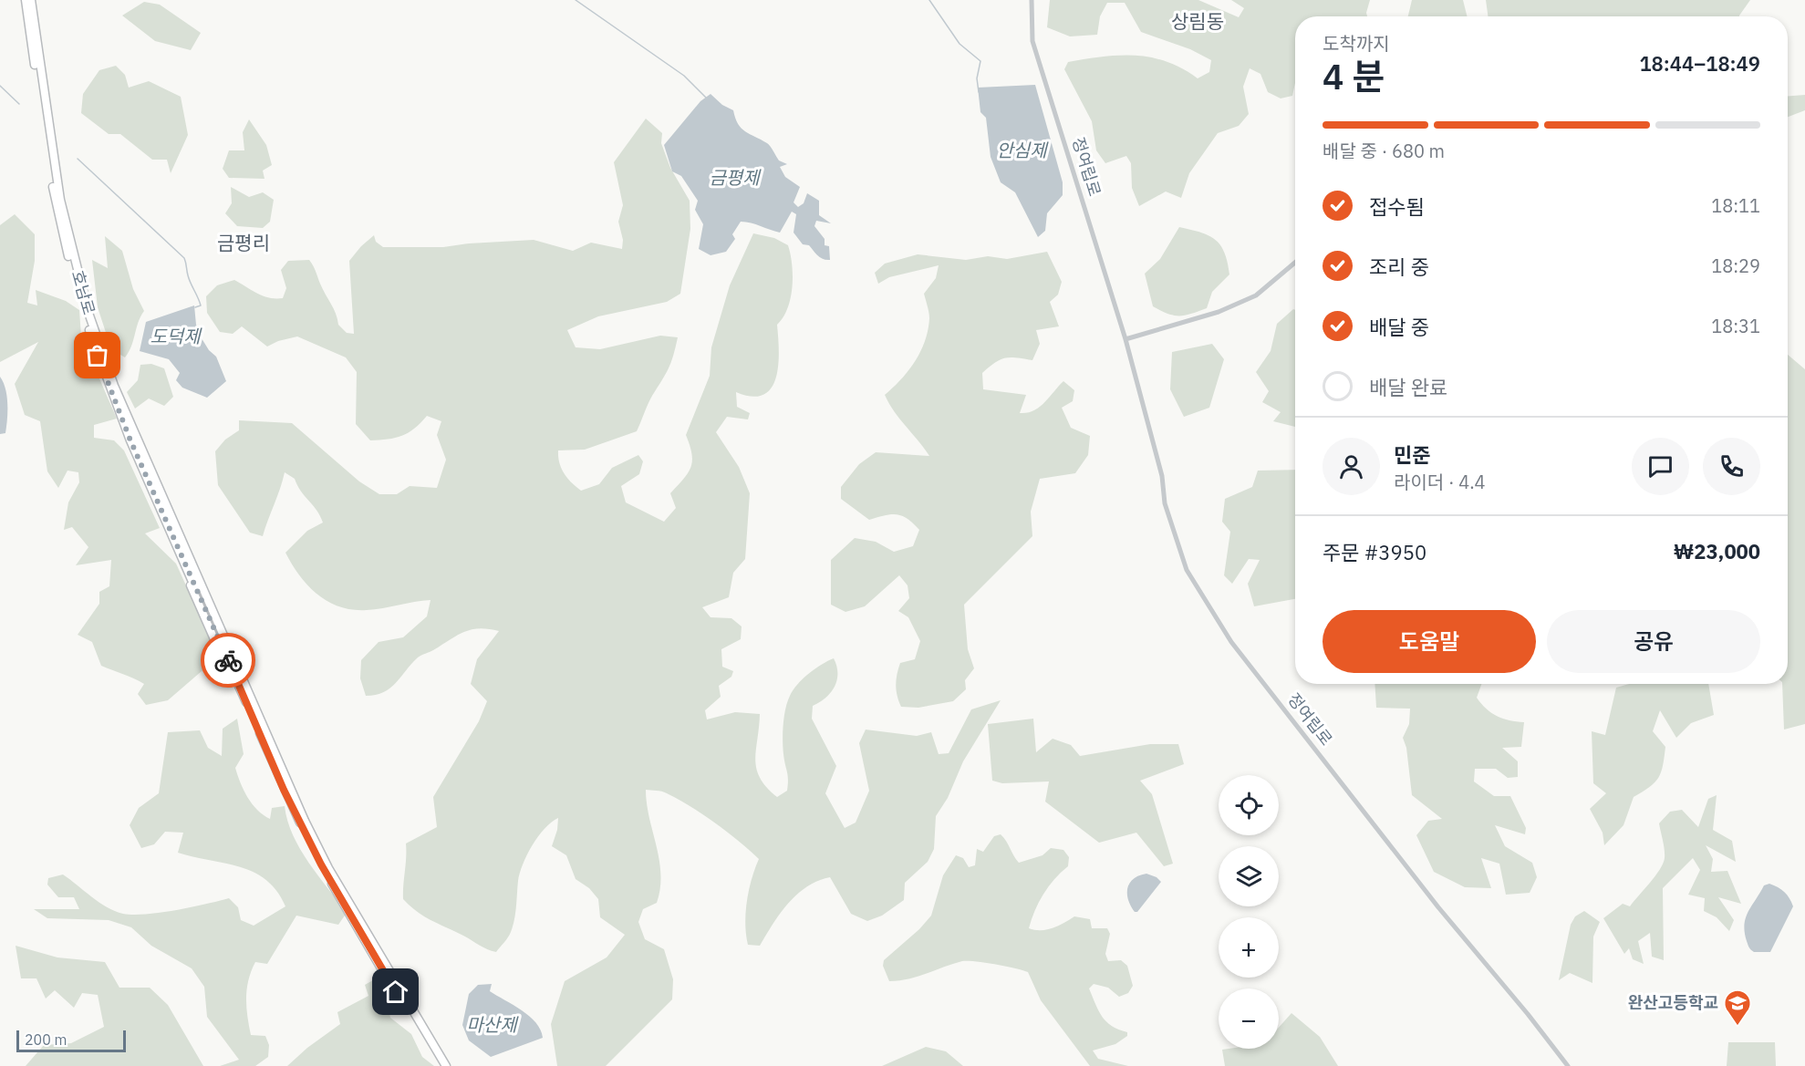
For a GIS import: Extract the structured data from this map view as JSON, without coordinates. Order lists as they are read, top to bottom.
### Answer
{
  "streets": {
    "highway": ["호남로"],
    "street": ["정여립로"]
  },
  "districts": ["상림동", "금평리"],
  "water": [
    "안심제",
    "금평제",
    "도덕제",
    "마산제"
  ],
  "places": {
    "school or university": ["완산고등학교"]
  },
  "scale_bar": "200 m",
  "page": {
    "heading": ["4 분", "도착까지", "18:44–18:49"],
    "panel": [
      "민준",
      "라이더 · 4.4",
      "주문 #3950",
      "₩23,000"
    ],
    "bar": "배달 중 · 680 m",
    "list": [
      ["접수됨", "18:11"],
      ["조리 중", "18:29"],
      ["배달 중", "18:31"],
      "배달 완료"
    ],
    "buttons": ["도움말", "공유"],
    "map_buttons": ["+", "−"],
    "scale": "200 m"
  }
}
